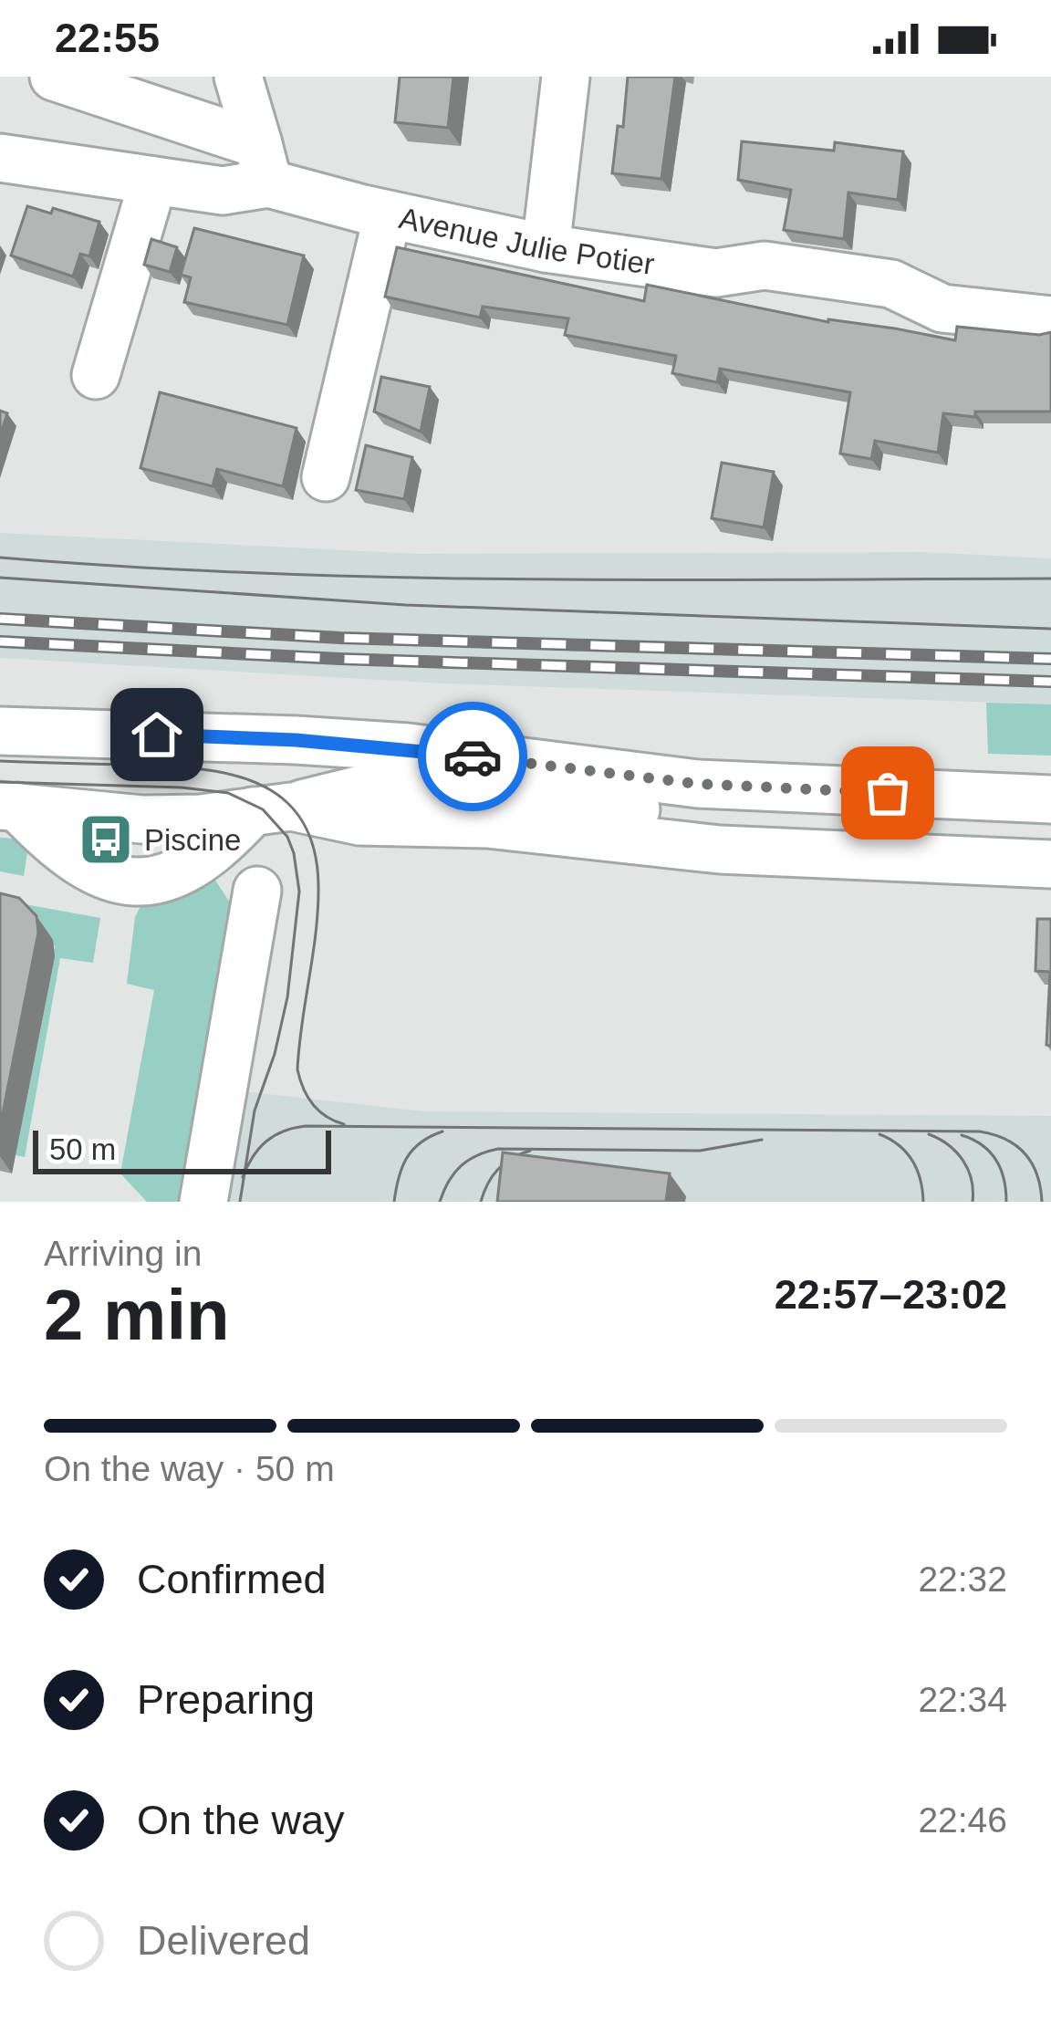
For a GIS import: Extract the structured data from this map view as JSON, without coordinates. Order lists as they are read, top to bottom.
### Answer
{
  "streets": {
    "street": ["Avenue Julie Potier"]
  },
  "places": {
    "bus stop": ["Piscine"]
  },
  "scale_bar": "50 m",
  "page": {
    "status": "22:55",
    "scale": "50 m",
    "heading": ["2 min", "Arriving in", "22:57–23:02"],
    "bar": "On the way · 50 m",
    "list": [
      ["Confirmed", "22:32"],
      ["Preparing", "22:34"],
      ["On the way", "22:46"],
      "Delivered"
    ]
  }
}
